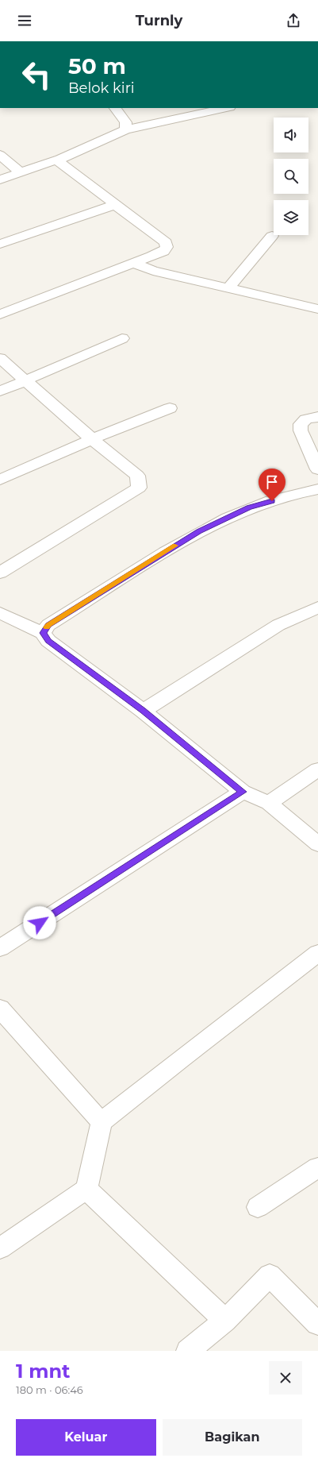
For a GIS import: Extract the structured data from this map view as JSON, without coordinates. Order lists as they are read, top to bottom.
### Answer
{
  "page": {
    "header": "Turnly",
    "turn": ["50 m", "Belok kiri"],
    "heading": ["1 mnt", "180 m · 06:46"],
    "buttons": ["Keluar", "Bagikan"]
  }
}
